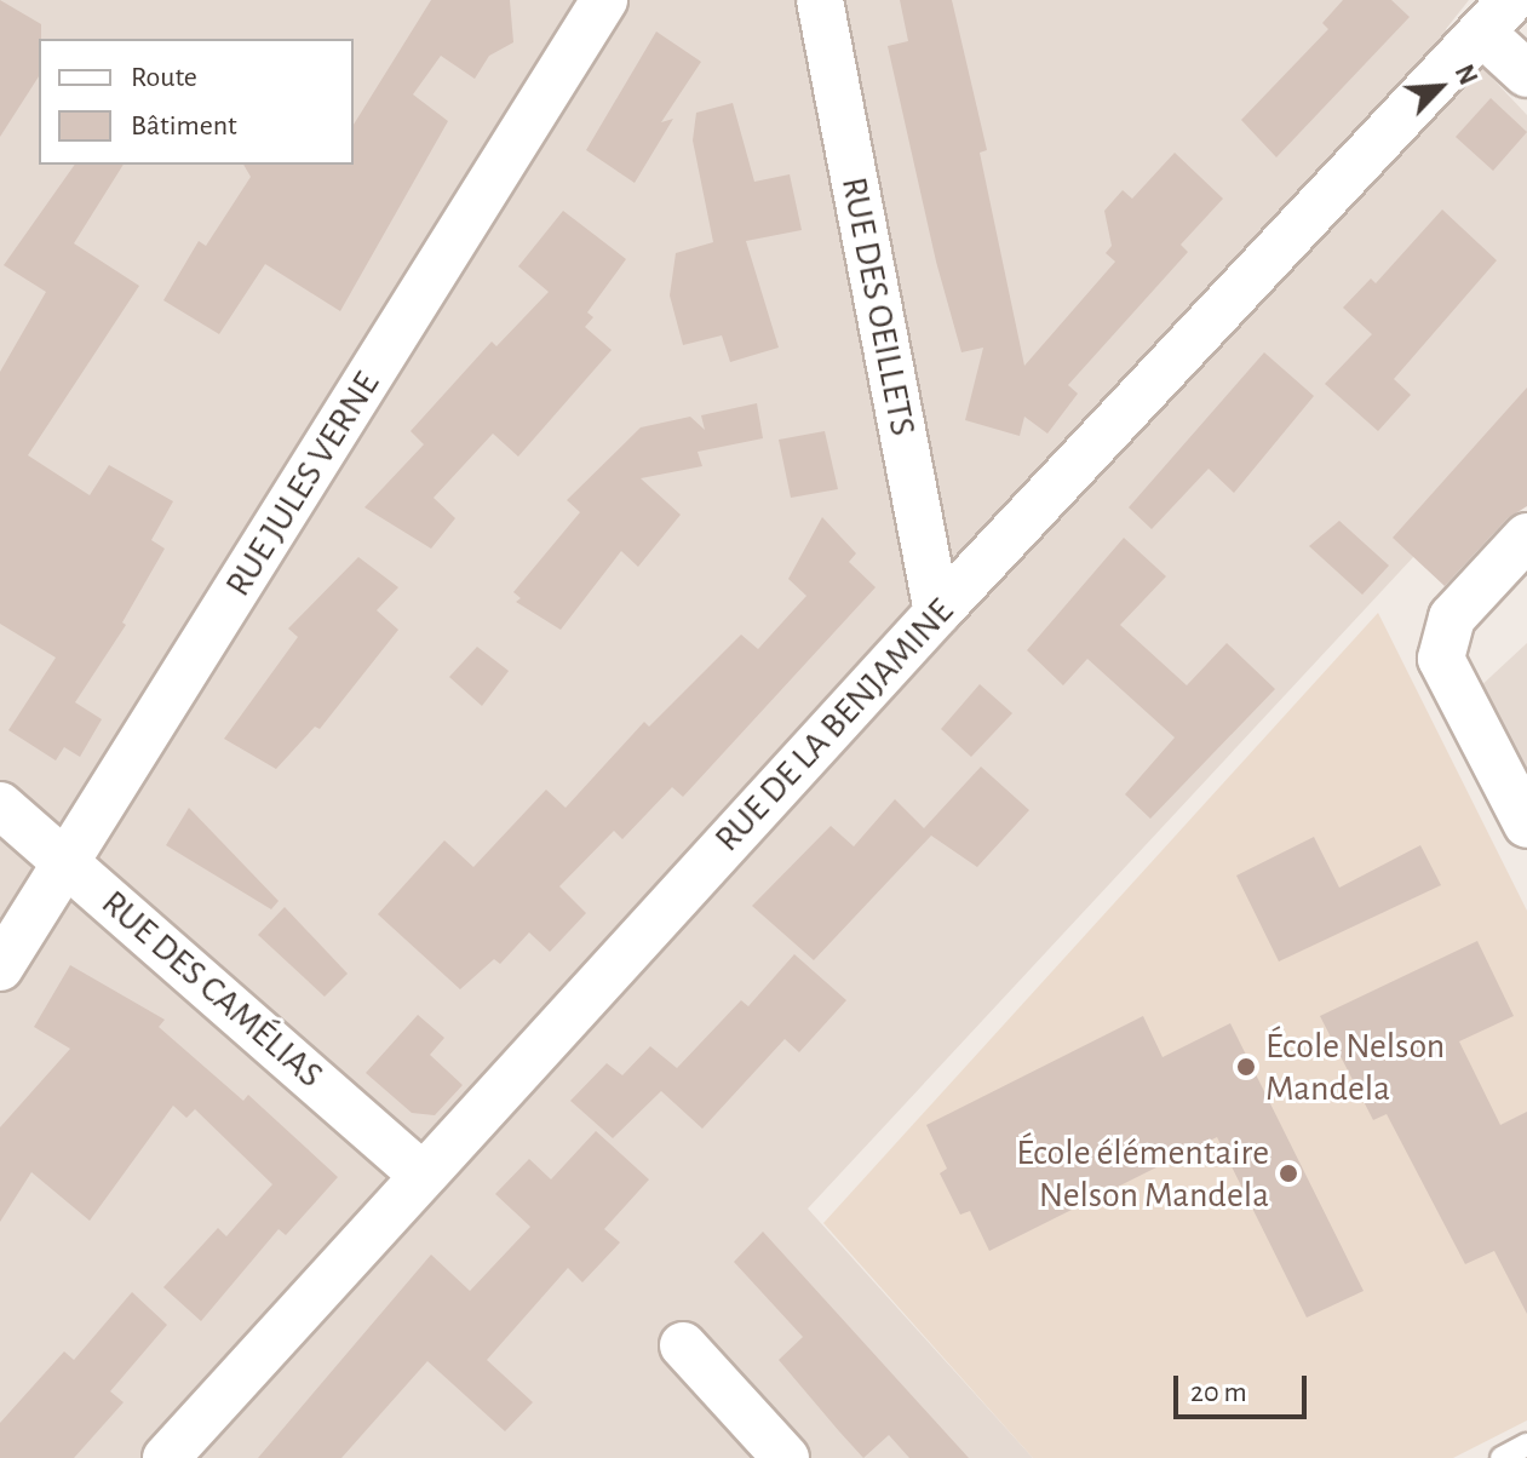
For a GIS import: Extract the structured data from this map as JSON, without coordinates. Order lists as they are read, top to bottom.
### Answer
{
  "streets": {
    "street": [
      "RUE DES OEILLETS",
      "RUE JULES VERNE",
      "RUE DE LA BENJAMINE",
      "RUE DES CAMÉLIAS"
    ]
  },
  "crossings": [
    ["RUE DES OEILLETS", "RUE DE LA BENJAMINE"],
    ["RUE JULES VERNE", "RUE DES CAMÉLIAS"],
    ["RUE DE LA BENJAMINE", "RUE DES CAMÉLIAS"]
  ],
  "places": ["École Nelson Mandela", "École élémentaire Nelson Mandela"],
  "legend": ["Route", "Bâtiment"],
  "scale_bar": "20 m",
  "north": "top right"
}
